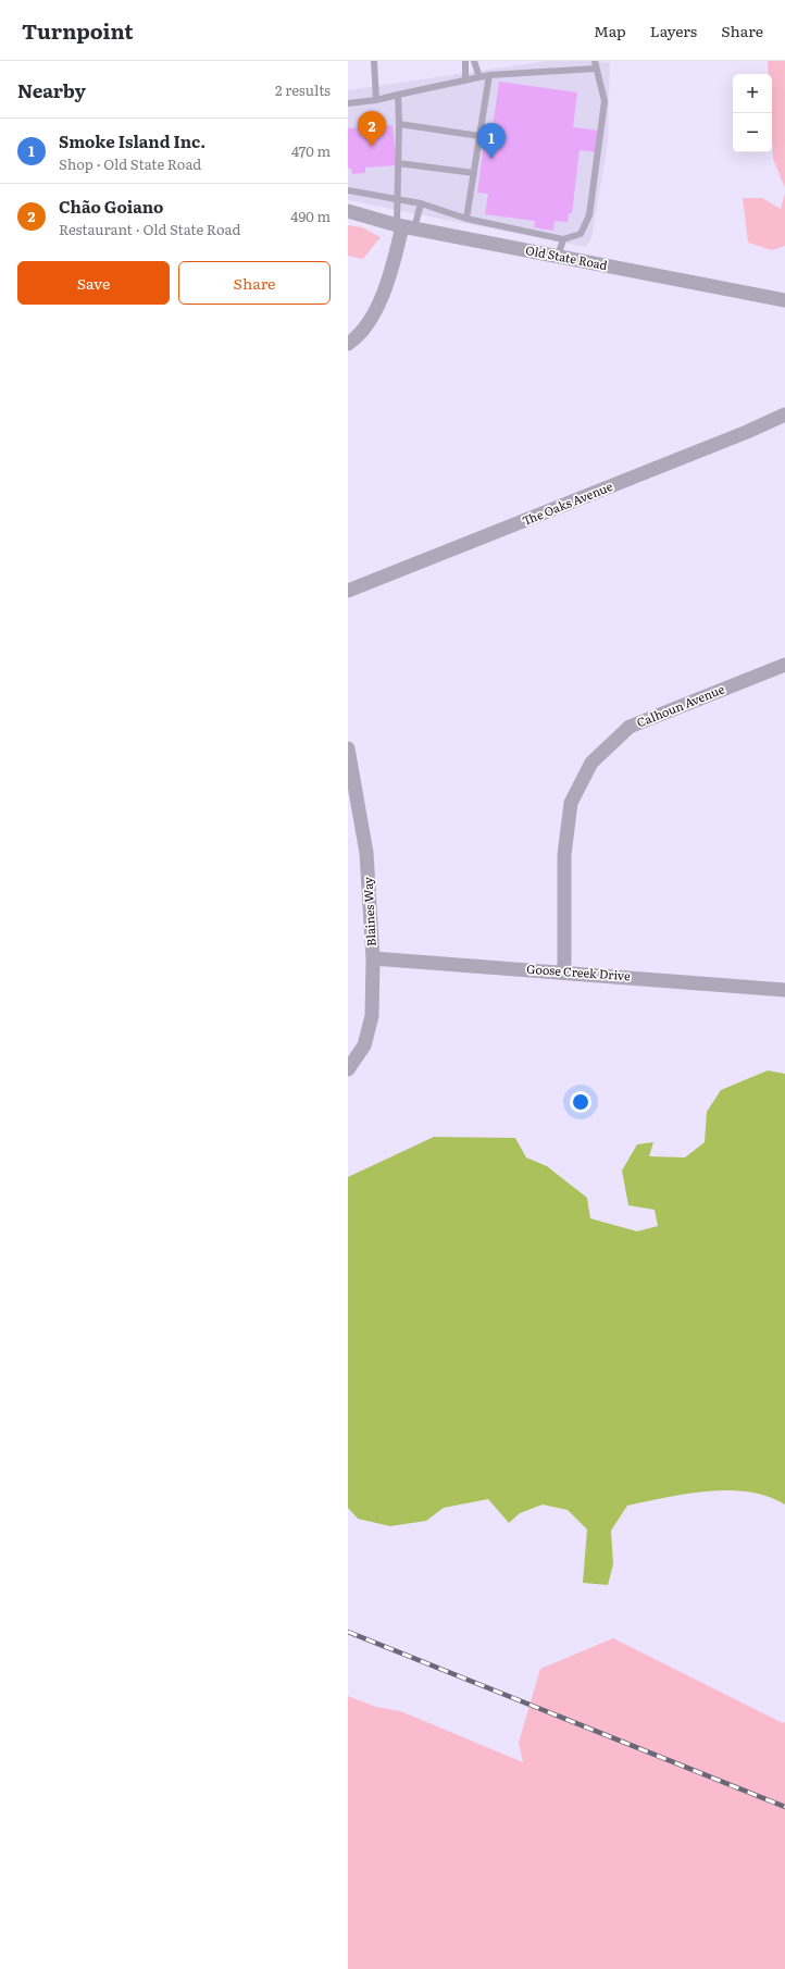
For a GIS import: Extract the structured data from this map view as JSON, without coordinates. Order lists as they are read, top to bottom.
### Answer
{
  "streets": {
    "street": [
      "Old State Road",
      "The Oaks Avenue",
      "Calhoun Avenue",
      "Blaines Way",
      "Goose Creek Drive"
    ]
  },
  "crossings": [
    ["Calhoun Avenue", "Goose Creek Drive"],
    ["Blaines Way", "Goose Creek Drive"]
  ],
  "page": {
    "header": "Turnpoint",
    "nav": ["Map", "Layers", "Share"],
    "heading": ["Nearby", "2 results"],
    "map_buttons": ["+", "−"],
    "pins": ["2", "1"],
    "list": [
      {
        "mark": "1",
        "name": "Smoke Island Inc.",
        "note": "Shop · Old State Road",
        "value": "470 m"
      },
      {
        "mark": "2",
        "name": "Chão Goiano",
        "note": "Restaurant · Old State Road",
        "value": "490 m"
      }
    ],
    "buttons": ["Save", "Share"]
  }
}
